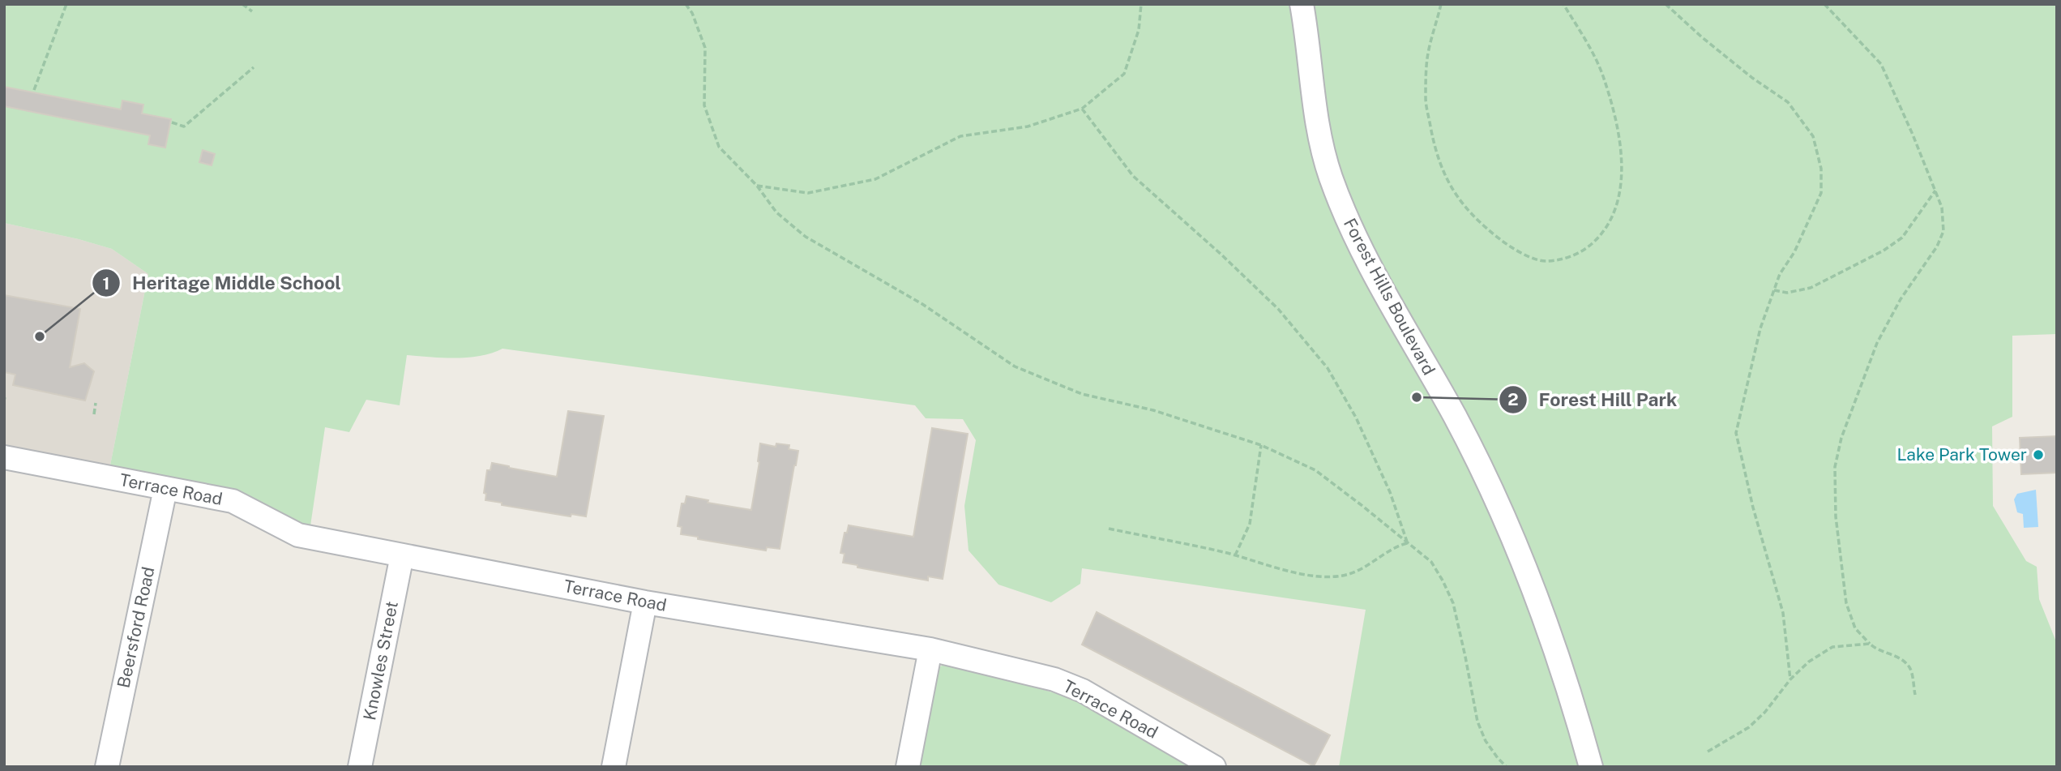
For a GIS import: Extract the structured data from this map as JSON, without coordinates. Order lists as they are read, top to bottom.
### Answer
{
  "streets": {
    "street": [
      "Forest Hills Boulevard",
      "Terrace Road",
      "Beersford Road",
      "Knowles Street"
    ]
  },
  "crossings": [
    ["Terrace Road", "Beersford Road"],
    ["Terrace Road", "Knowles Street"]
  ],
  "places": ["Heritage Middle School", "Forest Hill Park", "Lake Park Tower"]
}
